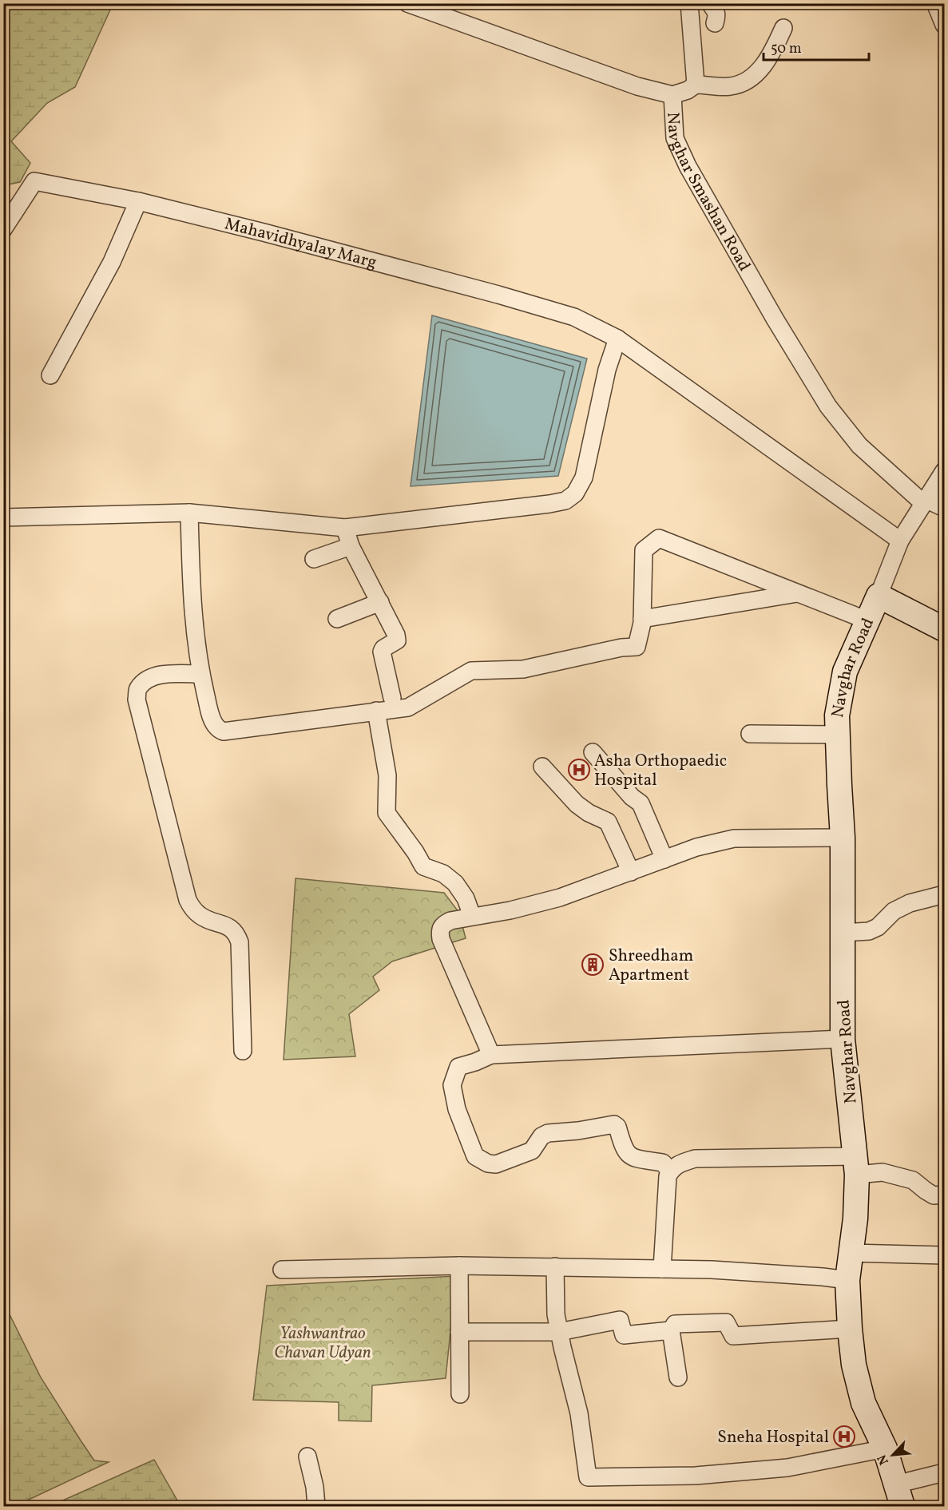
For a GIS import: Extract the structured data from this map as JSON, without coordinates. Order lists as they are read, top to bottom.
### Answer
{
  "streets": {
    "main road": ["Navghar Road"],
    "street": ["Navghar Smashan Road", "Mahavidhyalay Marg"]
  },
  "parks": ["Yashwantrao Chavan Udyan"],
  "places": {
    "hospital": ["Asha Orthopaedic Hospital", "Sneha Hospital"],
    "building": ["Shreedham Apartment"]
  },
  "scale_bar": "50 m",
  "north": "bottom left"
}
